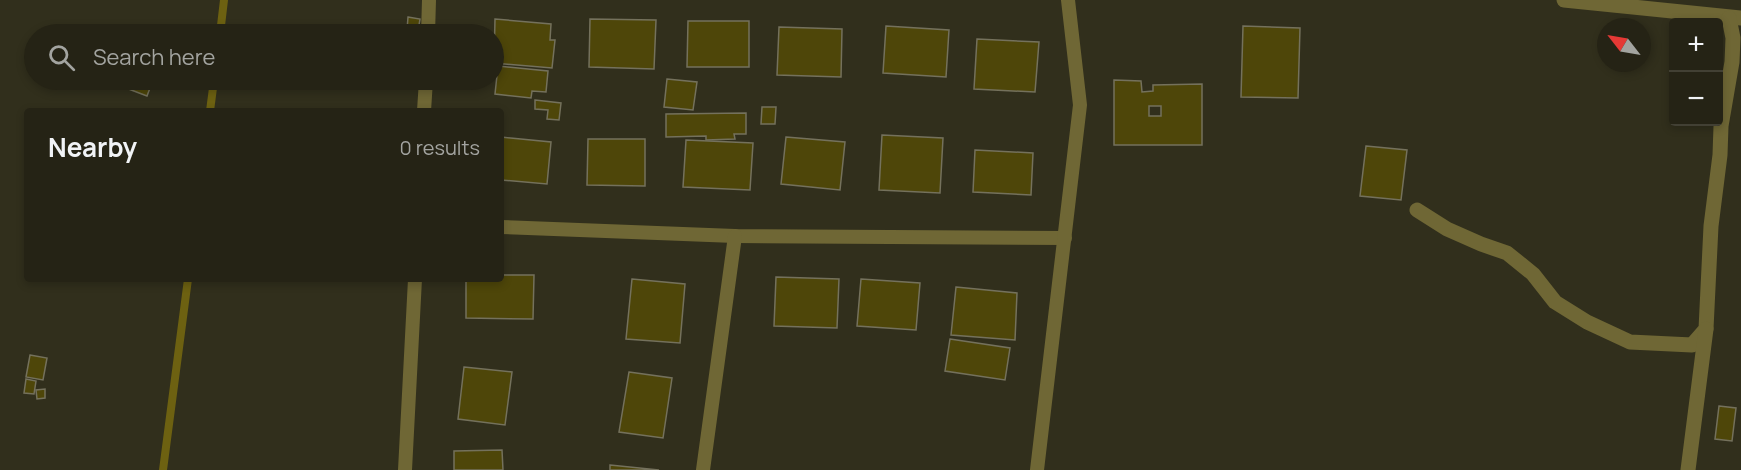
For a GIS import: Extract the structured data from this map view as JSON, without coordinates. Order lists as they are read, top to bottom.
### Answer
{
  "north": "top left",
  "page": {
    "map_buttons": ["+", "−"],
    "search": "Search here",
    "heading": ["Nearby", "0 results"]
  }
}
